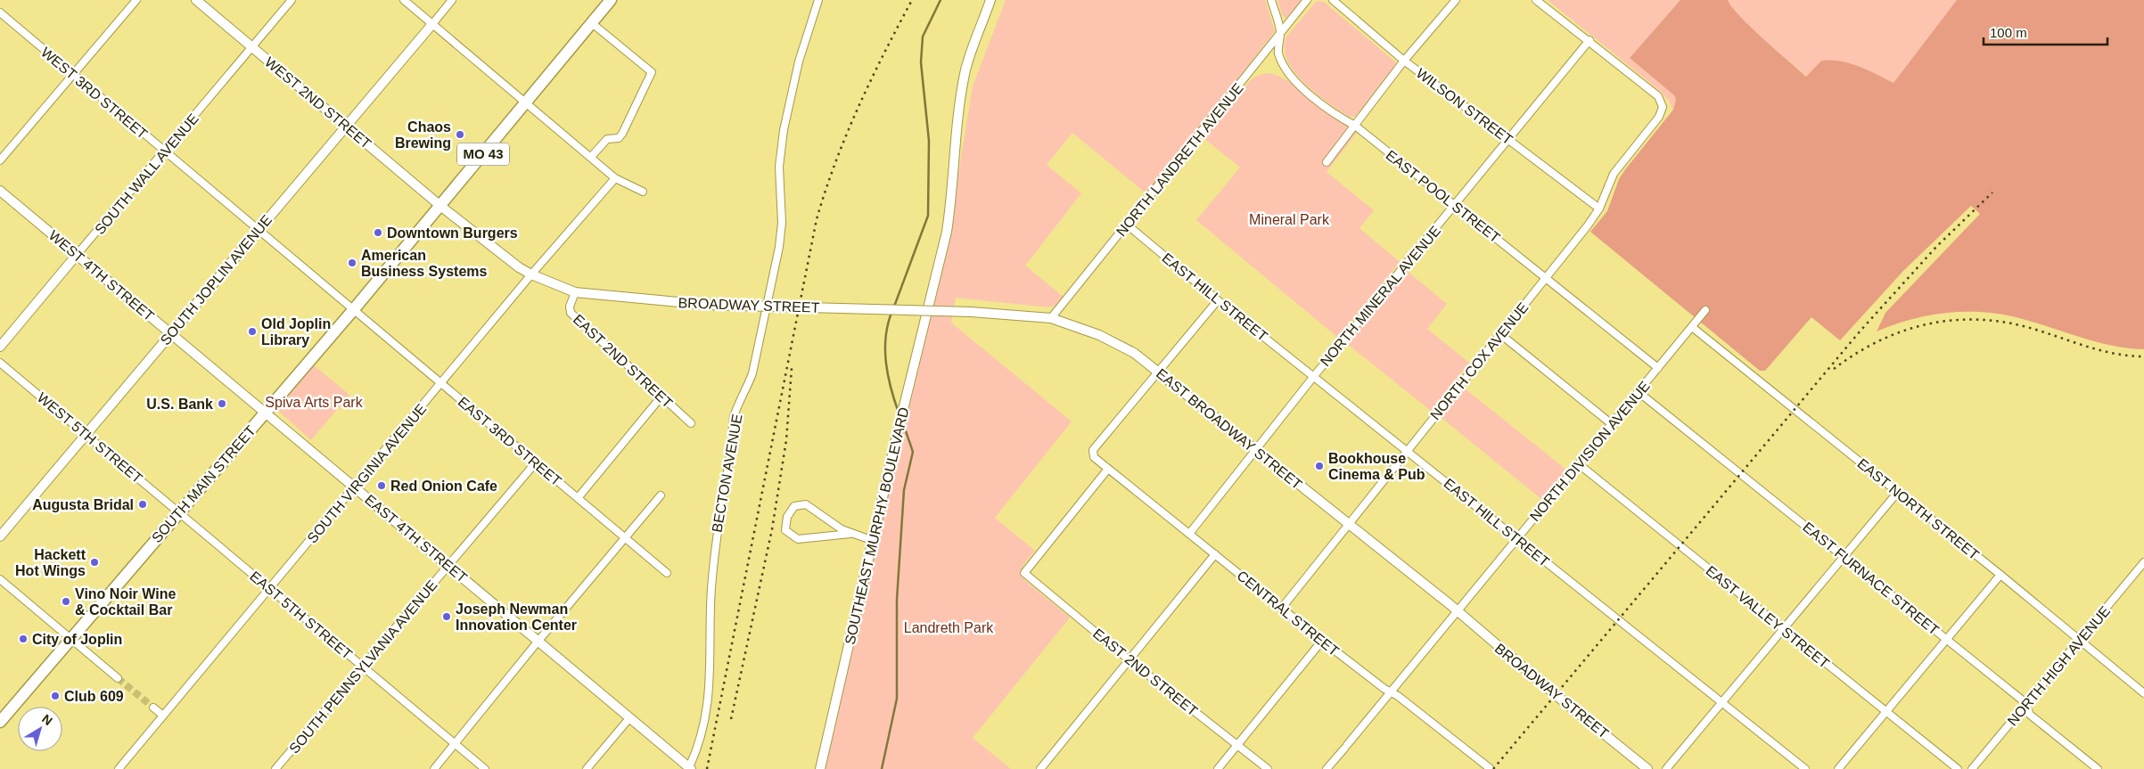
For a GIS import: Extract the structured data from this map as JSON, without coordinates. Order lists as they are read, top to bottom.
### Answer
{
  "streets": {
    "main road": ["MO 43", "SOUTH MAIN STREET"],
    "street": [
      "WEST 3RD STREET",
      "WEST 2ND STREET",
      "WILSON STREET",
      "NORTH LANDRETH AVENUE",
      "SOUTH WALL AVENUE",
      "EAST POOL STREET",
      "WEST 4TH STREET",
      "SOUTH JOPLIN AVENUE",
      "NORTH MINERAL AVENUE",
      "EAST HILL STREET",
      "BROADWAY STREET",
      "EAST 2ND STREET",
      "NORTH COX AVENUE",
      "EAST BROADWAY STREET",
      "WEST 5TH STREET",
      "EAST 3RD STREET",
      "NORTH DIVISION AVENUE",
      "SOUTH VIRGINIA AVENUE",
      "BECTON AVENUE",
      "EAST NORTH STREET",
      "SOUTHEAST MURPHY BOULEVARD",
      "EAST 4TH STREET",
      "EAST FURNACE STREET",
      "CENTRAL STREET",
      "EAST 5TH STREET",
      "EAST VALLEY STREET",
      "NORTH HIGH AVENUE",
      "SOUTH PENNSYLVANIA AVENUE"
    ]
  },
  "crossings": [
    ["WEST 3RD STREET", "SOUTH WALL AVENUE"],
    ["WEST 3RD STREET", "SOUTH JOPLIN AVENUE"],
    ["WEST 3RD STREET", "EAST 3RD STREET"],
    ["WEST 3RD STREET", "SOUTH MAIN STREET"],
    ["WEST 2ND STREET", "SOUTH WALL AVENUE"],
    ["WEST 2ND STREET", "SOUTH JOPLIN AVENUE"],
    ["WEST 2ND STREET", "SOUTH MAIN STREET"],
    ["WILSON STREET", "NORTH MINERAL AVENUE"],
    ["WILSON STREET", "NORTH COX AVENUE"],
    ["MO 43", "SOUTH MAIN STREET"],
    ["NORTH LANDRETH AVENUE", "EAST POOL STREET"],
    ["NORTH LANDRETH AVENUE", "EAST HILL STREET"],
    ["NORTH LANDRETH AVENUE", "EAST BROADWAY STREET"],
    ["SOUTH WALL AVENUE", "WEST 4TH STREET"],
    ["EAST POOL STREET", "NORTH MINERAL AVENUE"],
    ["EAST POOL STREET", "NORTH COX AVENUE"],
    ["EAST POOL STREET", "NORTH DIVISION AVENUE"],
    ["WEST 4TH STREET", "SOUTH JOPLIN AVENUE"],
    ["WEST 4TH STREET", "SOUTH MAIN STREET"],
    ["WEST 4TH STREET", "EAST 4TH STREET"],
    ["SOUTH JOPLIN AVENUE", "WEST 5TH STREET"],
    ["NORTH MINERAL AVENUE", "EAST HILL STREET"],
    ["NORTH MINERAL AVENUE", "NORTH COX AVENUE"],
    ["NORTH MINERAL AVENUE", "EAST BROADWAY STREET"],
    ["NORTH MINERAL AVENUE", "CENTRAL STREET"],
    ["EAST HILL STREET", "NORTH COX AVENUE"],
    ["EAST HILL STREET", "NORTH DIVISION AVENUE"],
    ["BROADWAY STREET", "EAST 2ND STREET"],
    ["BROADWAY STREET", "EAST BROADWAY STREET"],
    ["BROADWAY STREET", "NORTH DIVISION AVENUE"],
    ["BROADWAY STREET", "SOUTH VIRGINIA AVENUE"],
    ["EAST 2ND STREET", "CENTRAL STREET"],
    ["NORTH COX AVENUE", "EAST BROADWAY STREET"],
    ["NORTH COX AVENUE", "CENTRAL STREET"],
    ["EAST BROADWAY STREET", "NORTH DIVISION AVENUE"],
    ["EAST BROADWAY STREET", "CENTRAL STREET"],
    ["WEST 5TH STREET", "SOUTH MAIN STREET"],
    ["WEST 5TH STREET", "EAST 5TH STREET"],
    ["EAST 3RD STREET", "SOUTH VIRGINIA AVENUE"],
    ["EAST 3RD STREET", "SOUTH MAIN STREET"],
    ["EAST 3RD STREET", "SOUTH PENNSYLVANIA AVENUE"],
    ["NORTH DIVISION AVENUE", "EAST NORTH STREET"],
    ["NORTH DIVISION AVENUE", "EAST FURNACE STREET"],
    ["NORTH DIVISION AVENUE", "CENTRAL STREET"],
    ["NORTH DIVISION AVENUE", "EAST VALLEY STREET"],
    ["SOUTH VIRGINIA AVENUE", "EAST 4TH STREET"],
    ["SOUTH VIRGINIA AVENUE", "EAST 5TH STREET"],
    ["BECTON AVENUE", "EAST 4TH STREET"],
    ["SOUTH MAIN STREET", "EAST 4TH STREET"],
    ["SOUTH MAIN STREET", "EAST 5TH STREET"],
    ["EAST NORTH STREET", "NORTH HIGH AVENUE"],
    ["EAST 4TH STREET", "SOUTH PENNSYLVANIA AVENUE"],
    ["EAST FURNACE STREET", "NORTH HIGH AVENUE"],
    ["EAST 5TH STREET", "SOUTH PENNSYLVANIA AVENUE"]
  ],
  "parks": ["Mineral Park", "Spiva Arts Park", "Landreth Park"],
  "places": [
    "Chaos Brewing",
    "Downtown Burgers",
    "American Business Systems",
    "Old Joplin Library",
    "U.S. Bank",
    "Bookhouse Cinema & Pub",
    "Red Onion Cafe",
    "Augusta Bridal",
    "Hackett Hot Wings",
    "Vino Noir Wine & Cocktail Bar",
    "Joseph Newman Innovation Center",
    "City of Joplin",
    "Club 609"
  ],
  "scale_bar": "100 m",
  "north": "top right"
}
